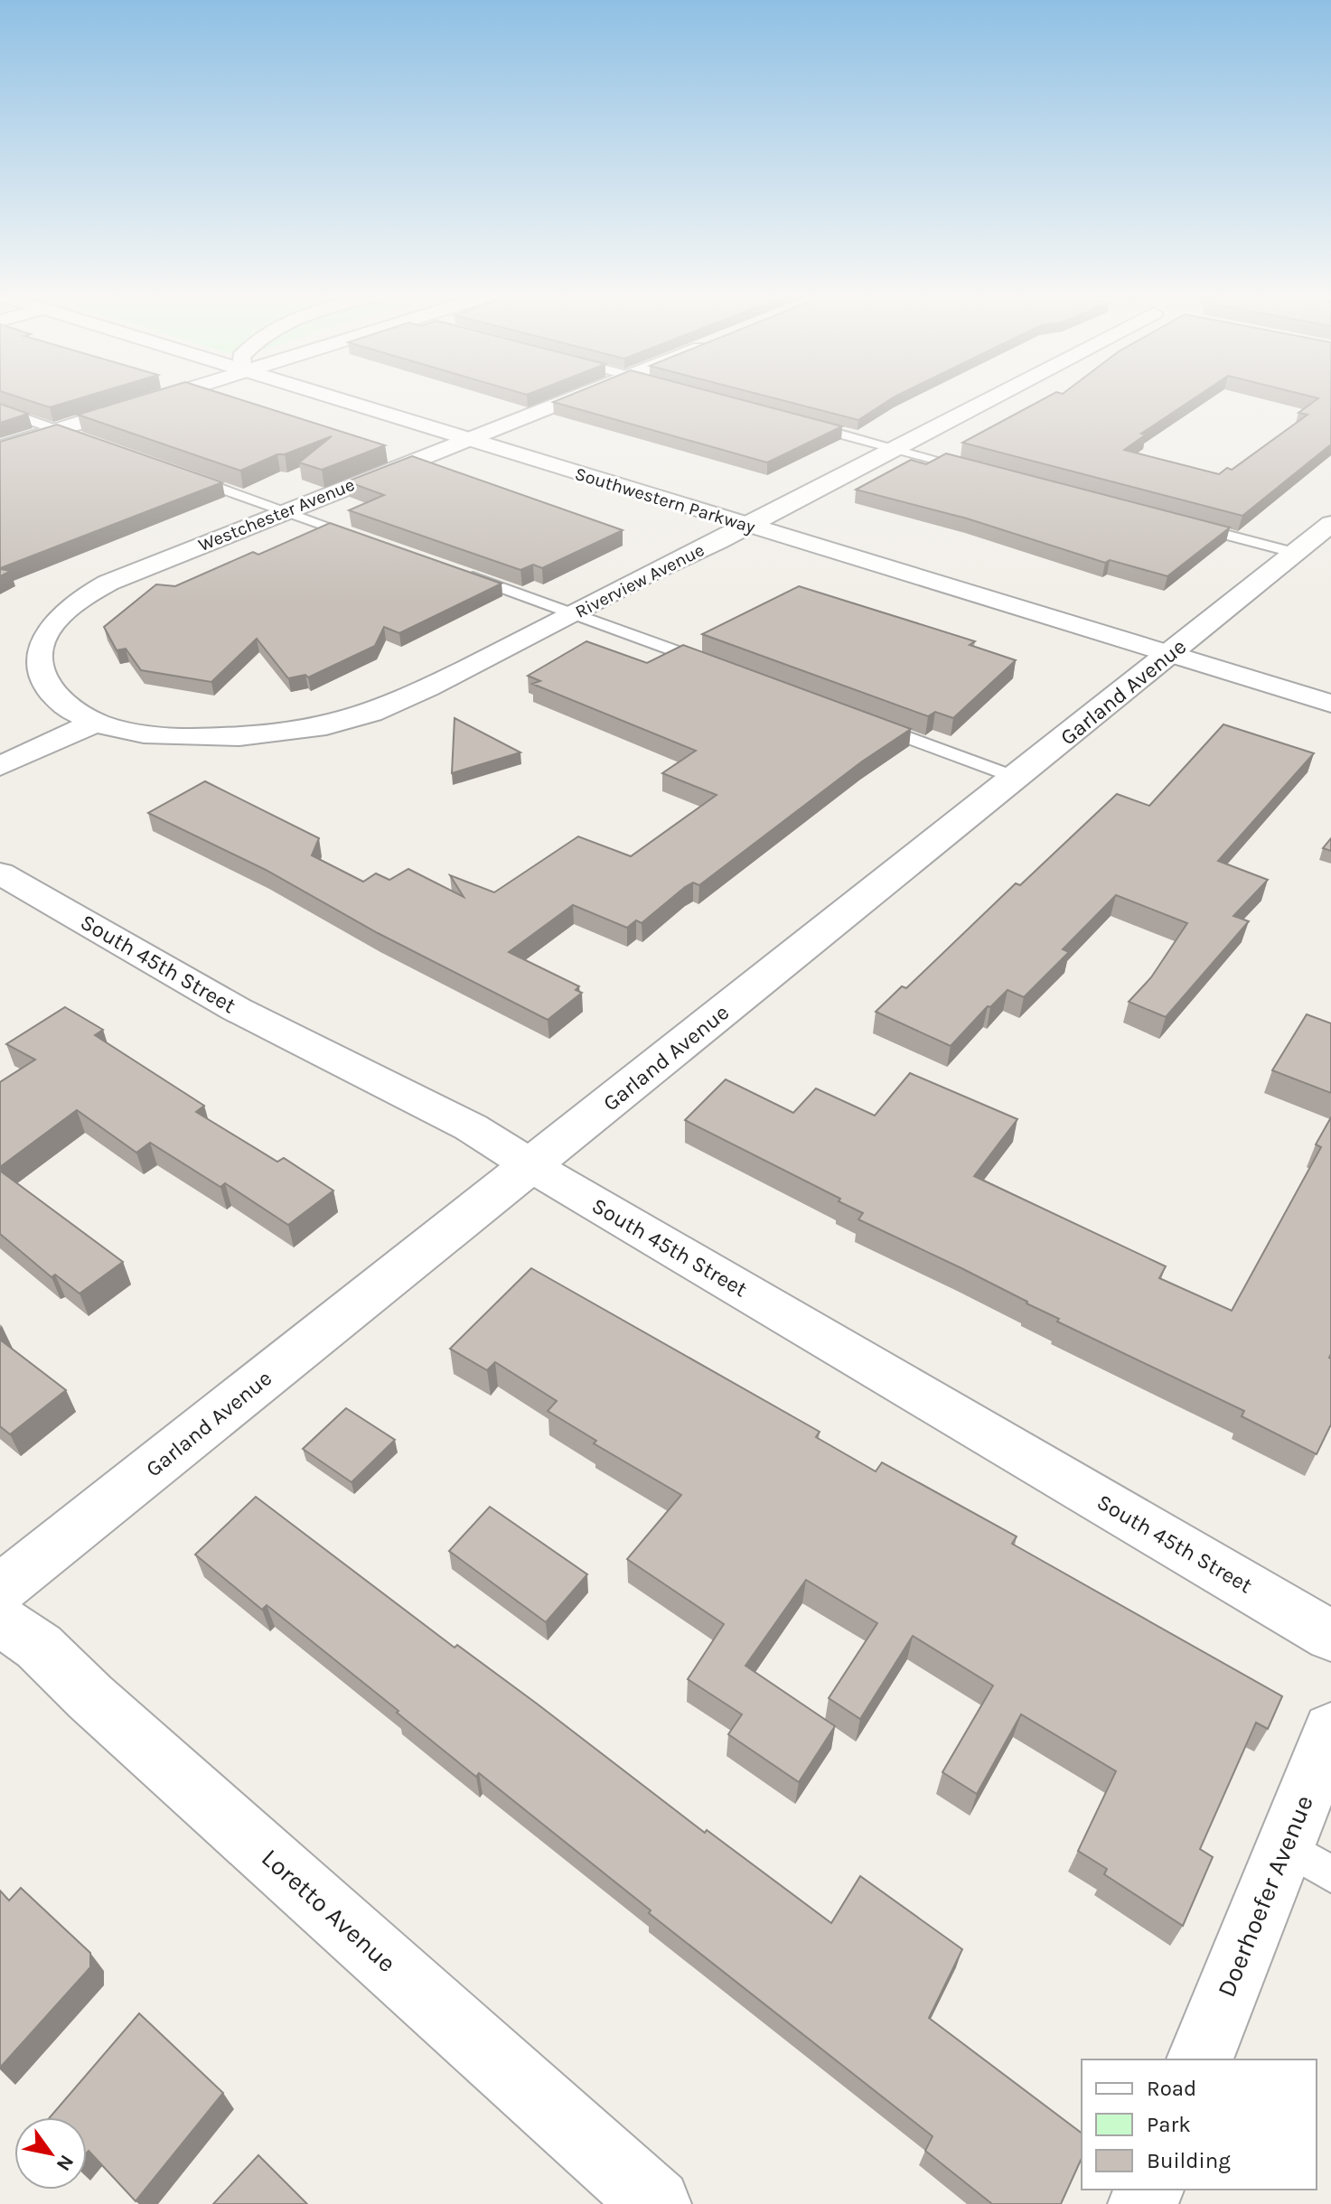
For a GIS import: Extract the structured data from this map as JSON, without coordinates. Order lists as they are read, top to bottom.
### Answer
{
  "streets": {
    "street": [
      "Southwestern Parkway",
      "Westchester Avenue",
      "Riverview Avenue",
      "Garland Avenue",
      "South 45th Street",
      "Doerhoefer Avenue",
      "Loretto Avenue"
    ]
  },
  "crossings": [
    ["Southwestern Parkway", "Westchester Avenue"],
    ["Southwestern Parkway", "Riverview Avenue"],
    ["Southwestern Parkway", "Garland Avenue"],
    ["Westchester Avenue", "Riverview Avenue"],
    ["Garland Avenue", "South 45th Street"]
  ],
  "legend": ["Road", "Park", "Building"],
  "north": "bottom right"
}
